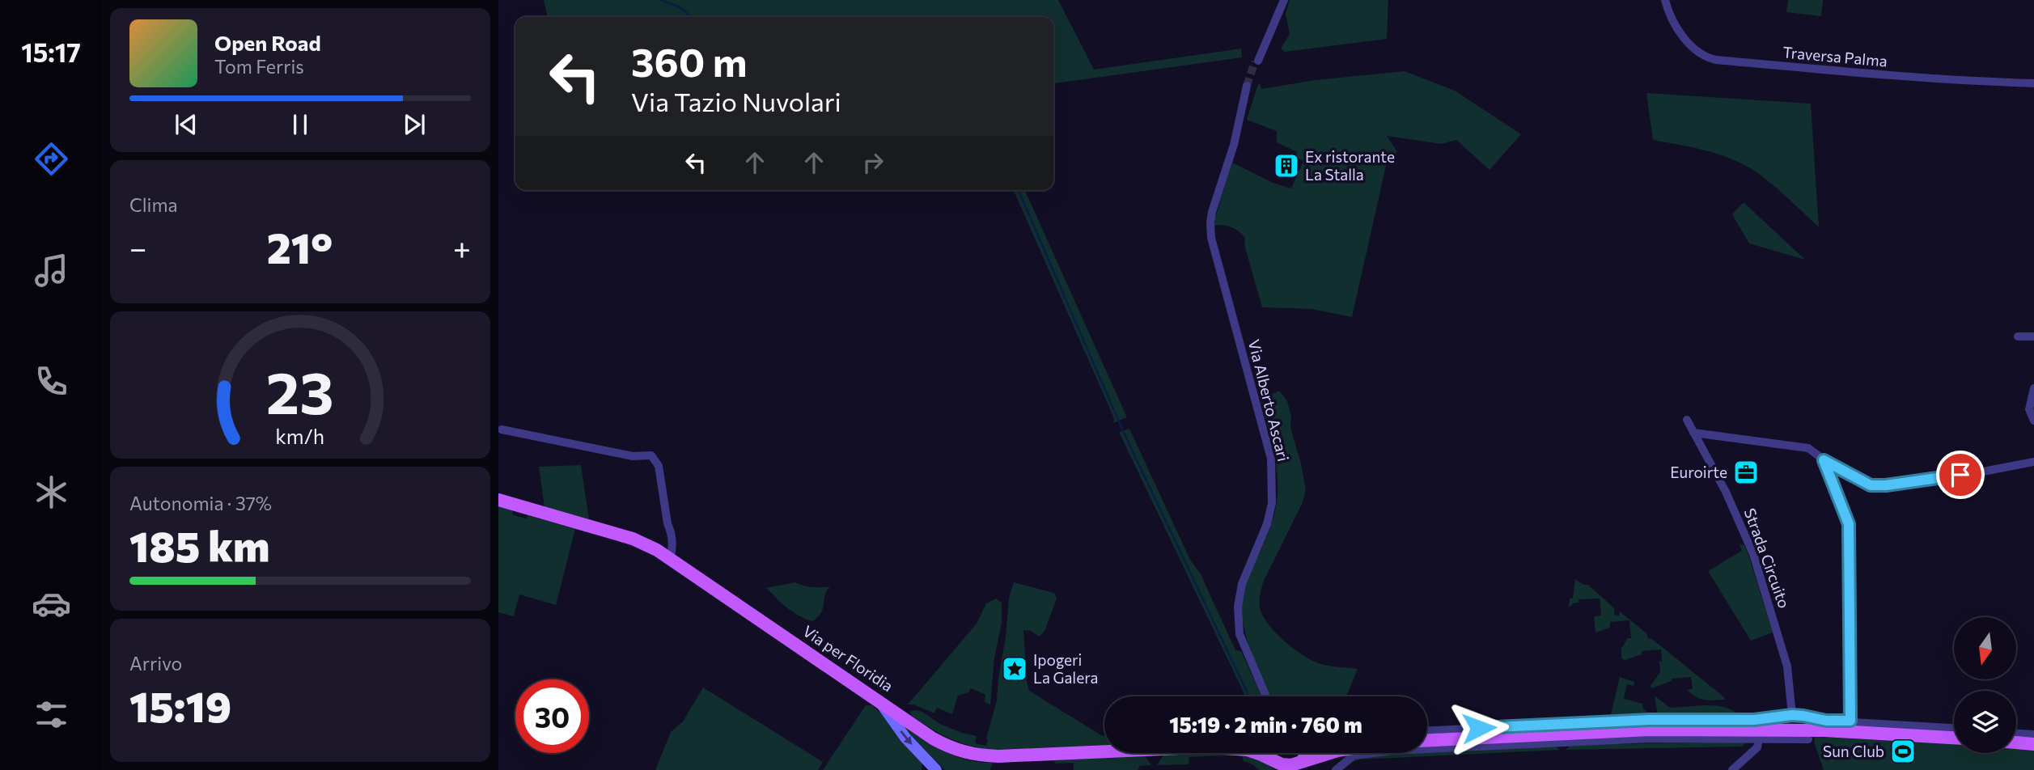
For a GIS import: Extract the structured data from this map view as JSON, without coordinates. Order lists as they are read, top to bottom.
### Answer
{
  "streets": {
    "main road": ["Via per Floridia"],
    "street": ["Traversa Palma", "Via Alberto Ascari", "Strada Circuito"]
  },
  "places": {
    "building": ["Ex ristorante La Stalla"],
    "office": ["Euroirte"],
    "place": ["Ipogeri La Galera"],
    "sports": ["Sun Club"]
  },
  "north": "bottom",
  "page": {
    "tabs": "15:17",
    "turn": ["360 m", "Via Tazio Nuvolari"],
    "song": ["Open Road", "Tom Ferris"],
    "tile": [
      "Clima",
      ["Autonomia · 37%", "185 km"],
      ["Arrivo", "15:19"]
    ],
    "heat": ["−", "21°", "+"],
    "limit": "30",
    "trip": "15:19 · 2 min · 760 m",
    "gauge": ["23", "km/h"]
  }
}
